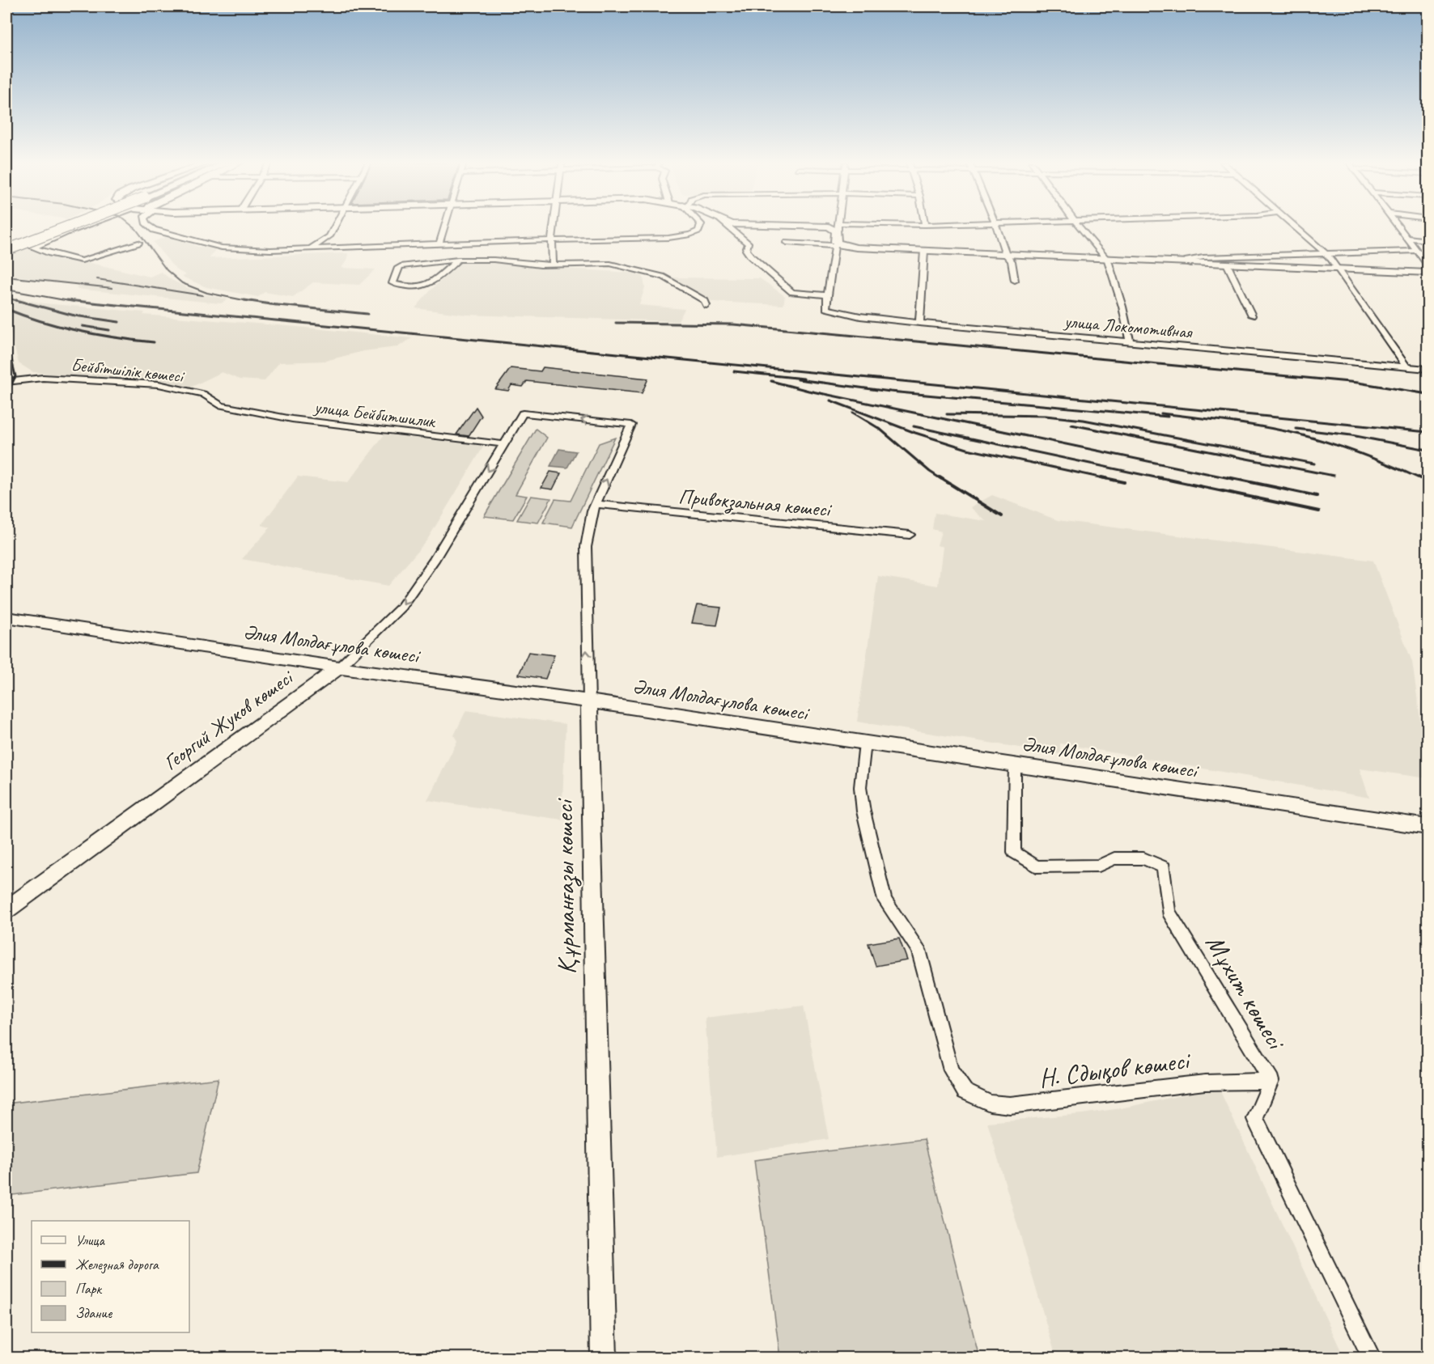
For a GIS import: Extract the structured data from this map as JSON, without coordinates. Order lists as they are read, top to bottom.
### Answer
{
  "streets": {
    "street": [
      "улица Локомотивная",
      "Бейбітшілік көшесі",
      "улица Бейбитшилик",
      "Привокзальная көшесі",
      "Әлия Молдағұлова көшесі",
      "Георгий Жуков көшесі",
      "Құрманғазы көшесі",
      "Мұхит көшесі",
      "Н. Сдықов көшесі"
    ]
  },
  "crossings": [
    ["Бейбітшілік көшесі", "улица Бейбитшилик"],
    ["улица Бейбитшилик", "Георгий Жуков көшесі"],
    ["Привокзальная көшесі", "Құрманғазы көшесі"],
    ["Әлия Молдағұлова көшесі", "Георгий Жуков көшесі"],
    ["Әлия Молдағұлова көшесі", "Құрманғазы көшесі"],
    ["Әлия Молдағұлова көшесі", "Мұхит көшесі"],
    ["Әлия Молдағұлова көшесі", "Н. Сдықов көшесі"],
    ["Георгий Жуков көшесі", "Құрманғазы көшесі"],
    ["Мұхит көшесі", "Н. Сдықов көшесі"]
  ],
  "one_way": ["Георгий Жуков көшесі"],
  "legend": [
    "Улица",
    "Железная дорога",
    "Парк",
    "Здание"
  ]
}
